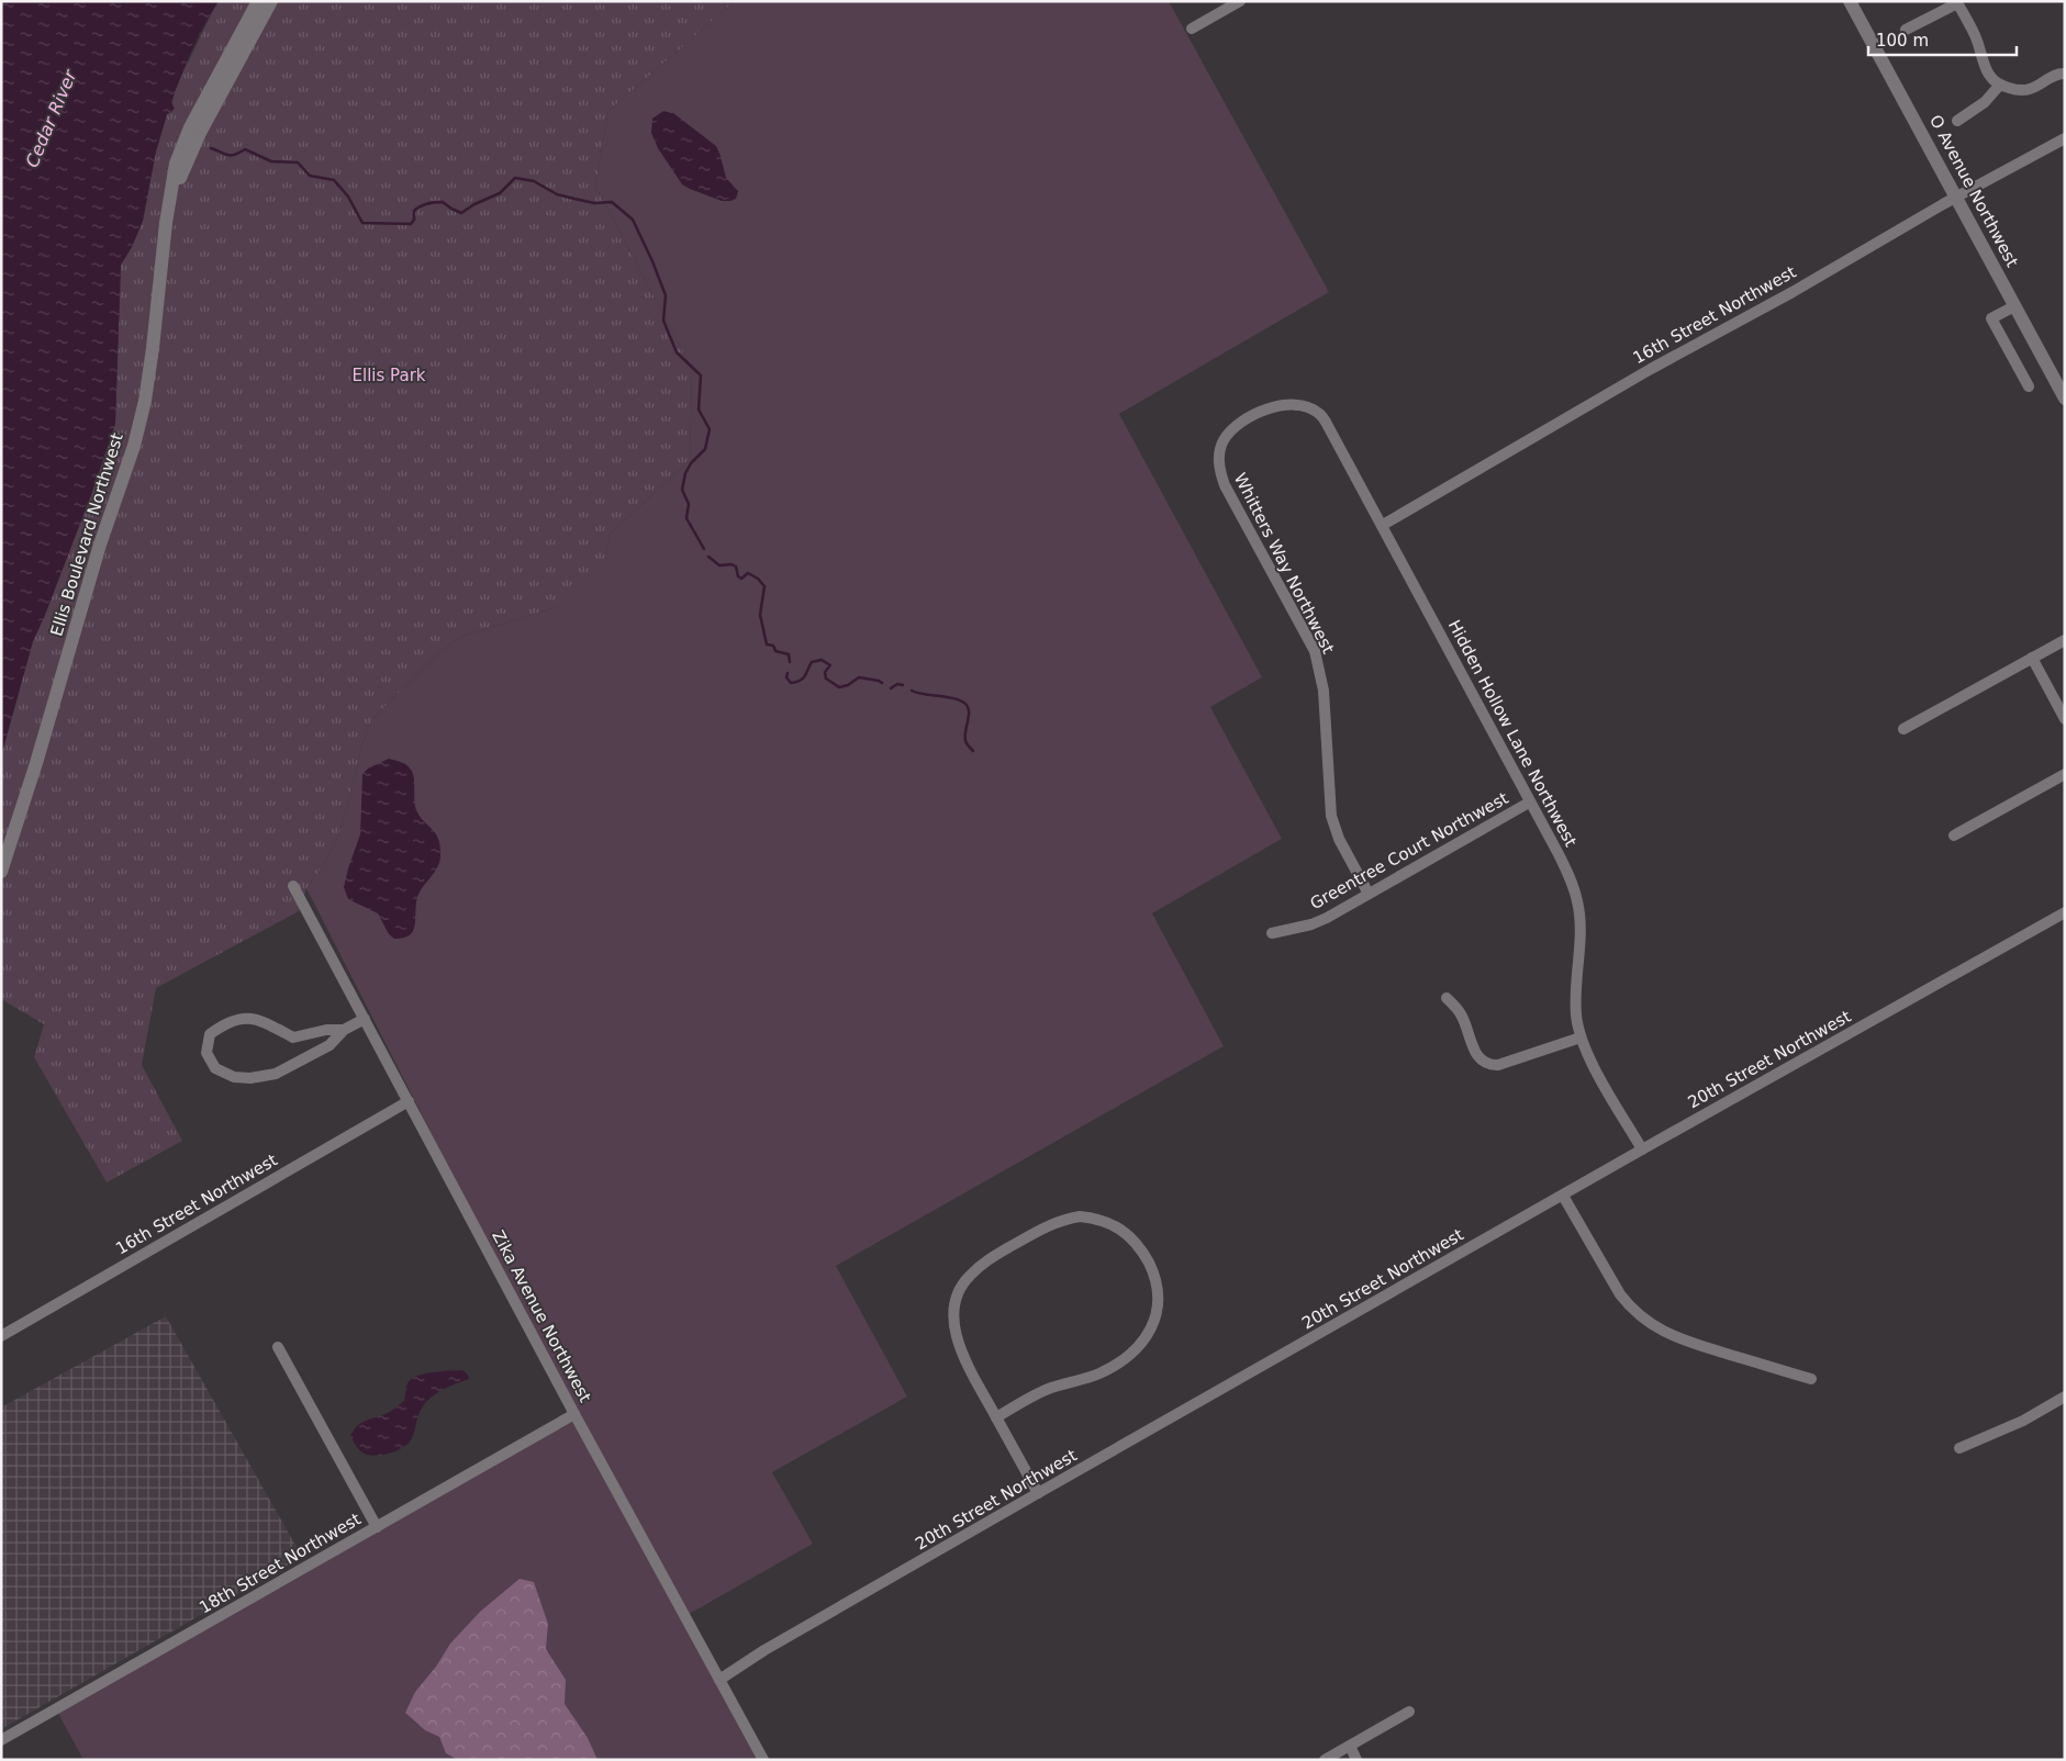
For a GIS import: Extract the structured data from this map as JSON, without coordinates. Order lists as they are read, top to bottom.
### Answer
{
  "streets": {
    "street": [
      "O Avenue Northwest",
      "16th Street Northwest",
      "Ellis Boulevard Northwest",
      "Whitters Way Northwest",
      "Hidden Hollow Lane Northwest",
      "Greentree Court Northwest",
      "20th Street Northwest",
      "Zika Avenue Northwest",
      "18th Street Northwest"
    ]
  },
  "crossings": [
    ["O Avenue Northwest", "16th Street Northwest"],
    ["16th Street Northwest", "Hidden Hollow Lane Northwest"],
    ["16th Street Northwest", "Zika Avenue Northwest"],
    ["Whitters Way Northwest", "Hidden Hollow Lane Northwest"],
    ["Whitters Way Northwest", "Greentree Court Northwest"],
    ["Hidden Hollow Lane Northwest", "Greentree Court Northwest"],
    ["Hidden Hollow Lane Northwest", "20th Street Northwest"],
    ["20th Street Northwest", "Zika Avenue Northwest"],
    ["Zika Avenue Northwest", "18th Street Northwest"]
  ],
  "water": ["Cedar River"],
  "parks": ["Ellis Park"],
  "scale_bar": "100 m"
}
